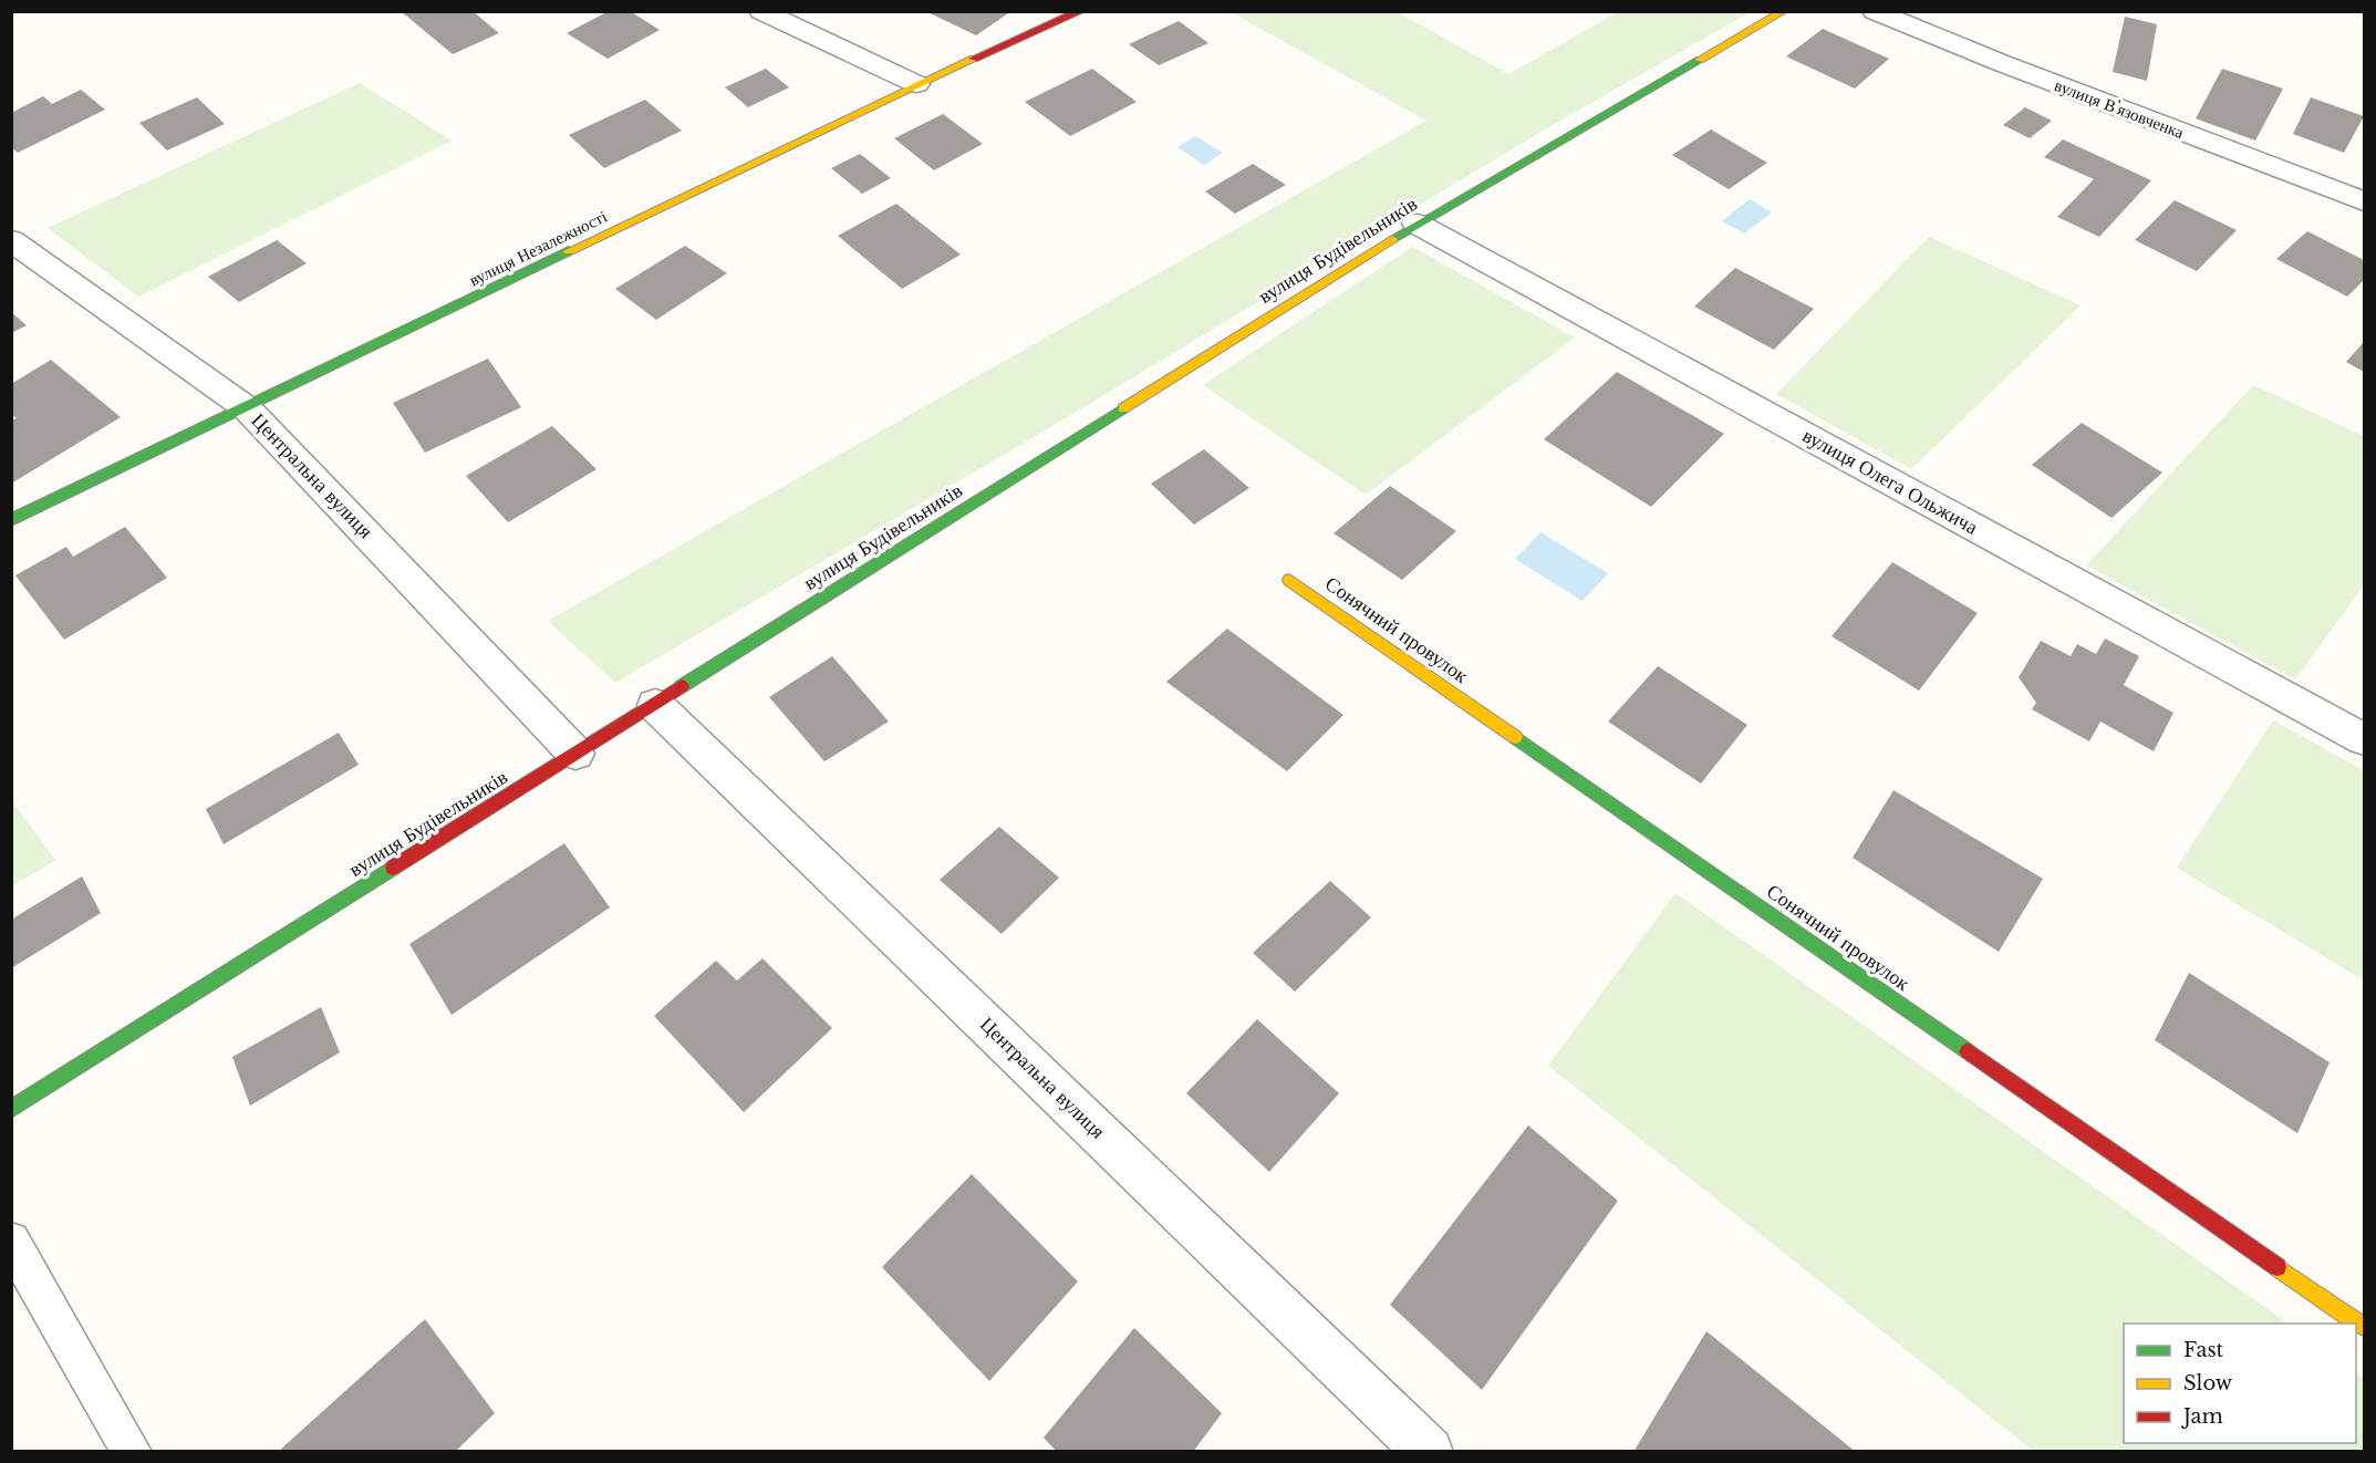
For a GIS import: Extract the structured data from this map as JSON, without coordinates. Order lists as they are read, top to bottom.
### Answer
{
  "streets": {
    "street": [
      "вулиця Вʼязовченка",
      "вулиця Незалежності",
      "вулиця Будівельників",
      "Центральна вулиця",
      "вулиця Олега Ольжича",
      "Сонячний провулок"
    ]
  },
  "crossings": [
    ["вулиця Незалежності", "Центральна вулиця"],
    ["вулиця Будівельників", "Центральна вулиця"],
    ["вулиця Будівельників", "вулиця Олега Ольжича"]
  ],
  "legend": ["Fast", "Slow", "Jam"]
}
